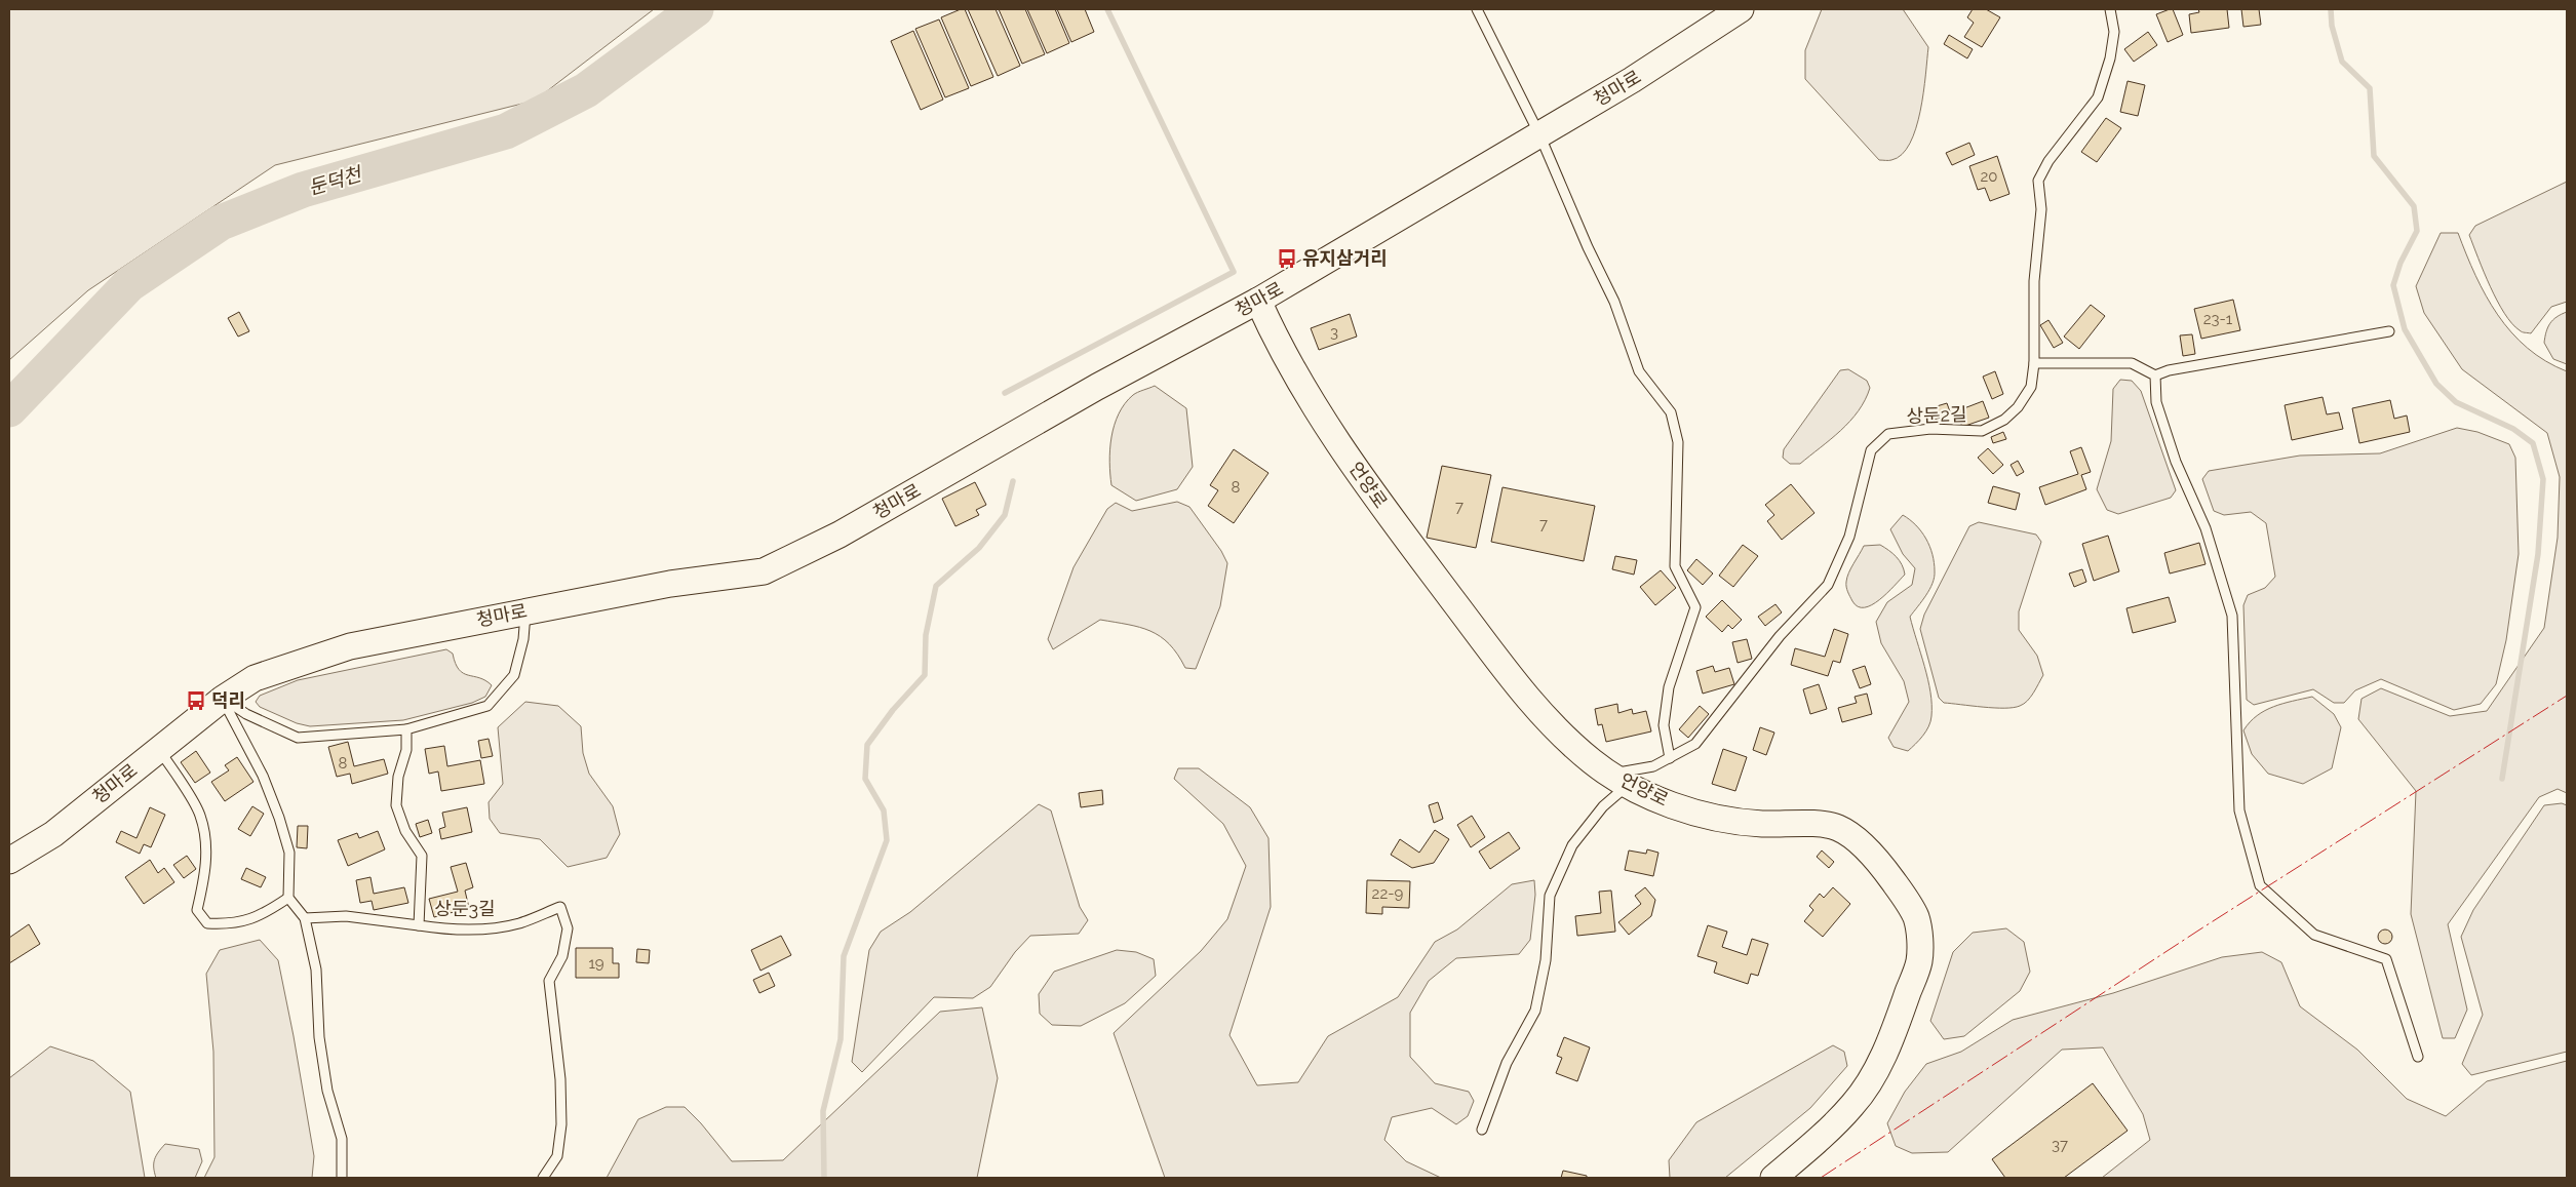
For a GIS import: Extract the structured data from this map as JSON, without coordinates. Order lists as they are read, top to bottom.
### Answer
{
  "streets": {
    "street": ["청마로", "언양로"],
    "lane": ["상둔2길", "상둔3길"]
  },
  "crossings": [
    ["청마로", "언양로"],
    ["상둔2길", "언양로"]
  ],
  "water": ["둔덕천"],
  "places": {
    "bus stop": ["유지삼거리", "덕리"]
  },
  "house_numbers": [
    "20",
    "23-1",
    "3",
    "8",
    "7",
    "7",
    "8",
    "22-9",
    "19",
    "37"
  ]
}
